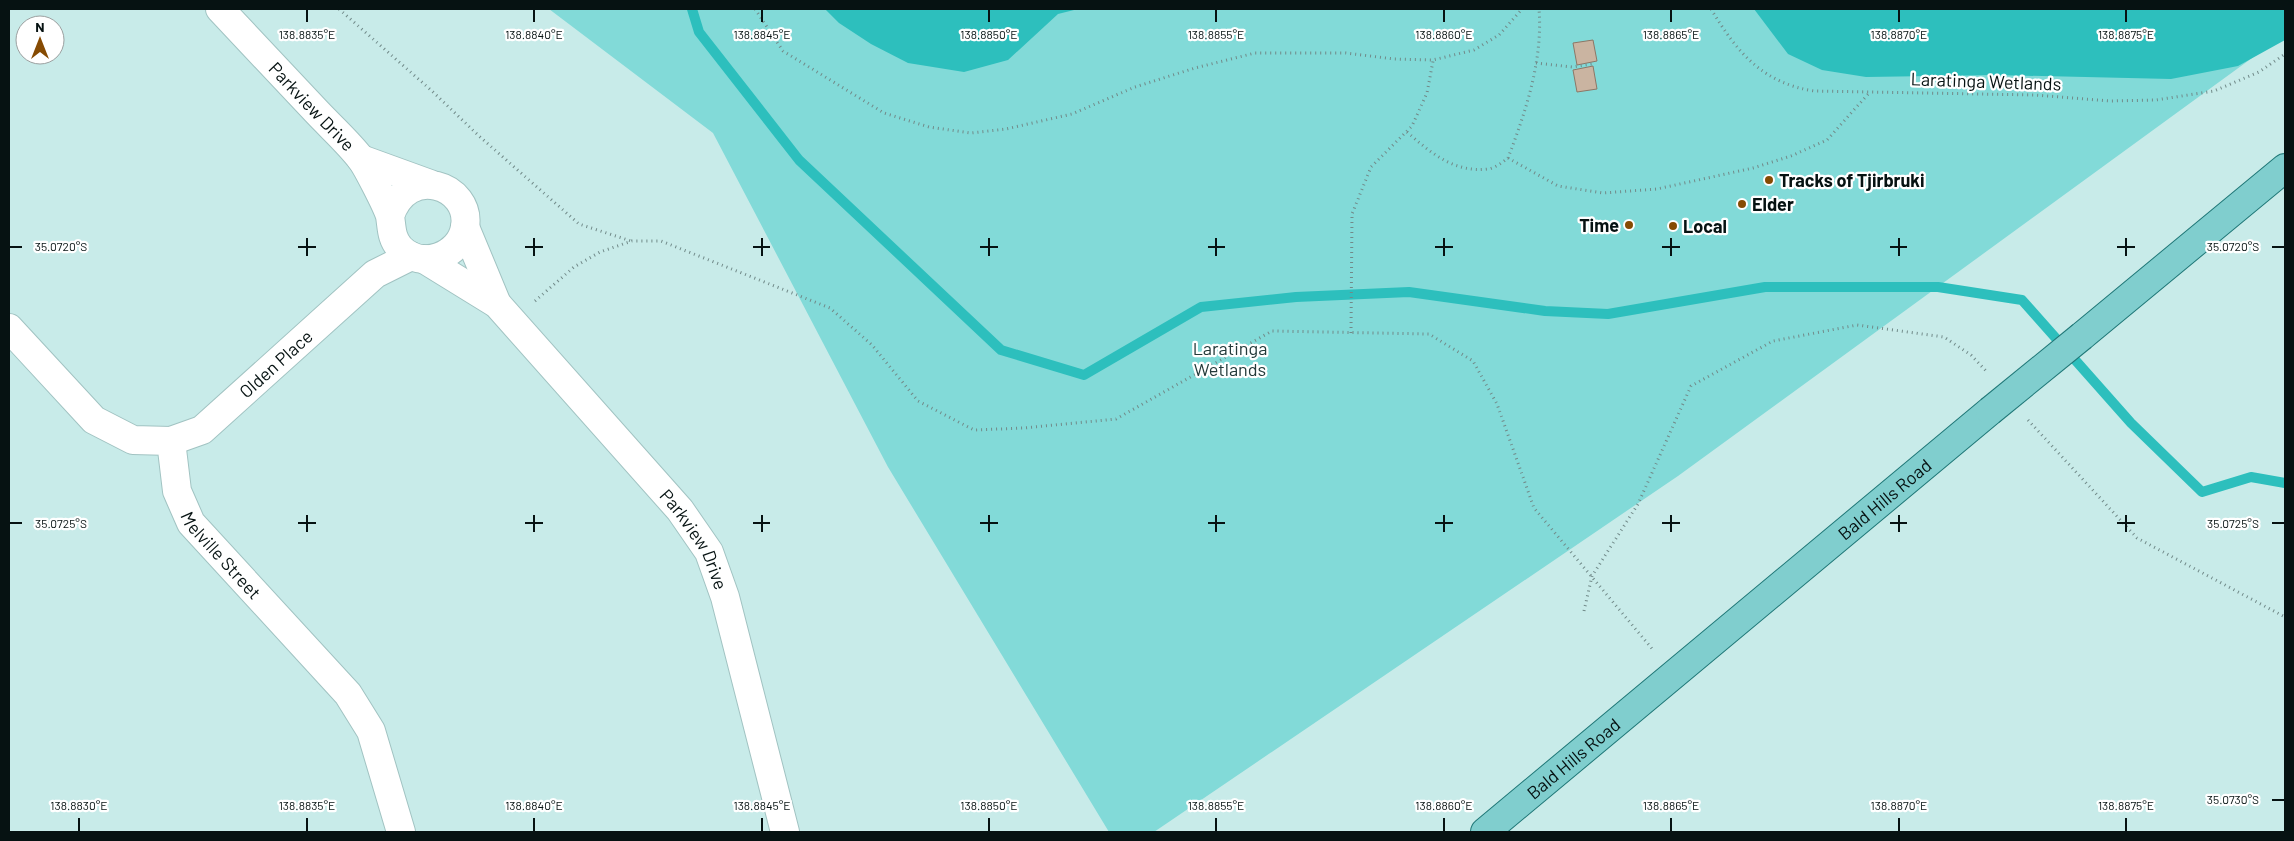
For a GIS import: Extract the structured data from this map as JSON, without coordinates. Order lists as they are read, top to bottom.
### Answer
{
  "streets": {
    "main road": ["Bald Hills Road"],
    "street": ["Parkview Drive", "Olden Place", "Melville Street"],
    "path": ["Laratinga Wetlands"]
  },
  "crossings": [
    ["Parkview Drive", "Olden Place"],
    ["Olden Place", "Melville Street"]
  ],
  "parks": ["Laratinga Wetlands"],
  "places": [
    "Tracks of Tjirbruki",
    "Elder",
    "Time",
    "Local"
  ],
  "north": "top",
  "coordinates": [
    "138.8835°E",
    "138.8840°E",
    "138.8845°E",
    "138.8850°E",
    "138.8855°E",
    "138.8860°E",
    "138.8865°E",
    "138.8870°E",
    "138.8875°E",
    "35.0720°S",
    "35.0725°S",
    "35.0730°S",
    "138.8830°E"
  ]
}
